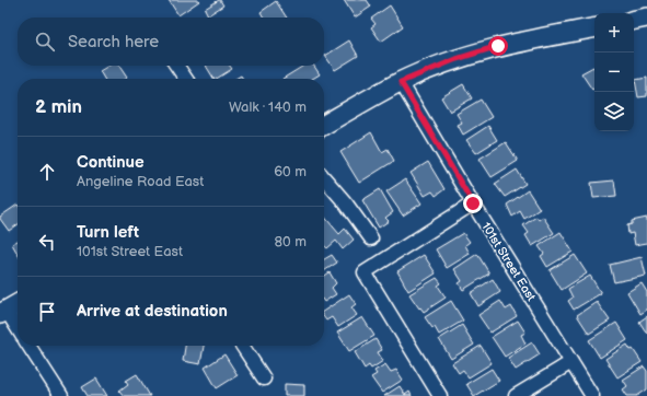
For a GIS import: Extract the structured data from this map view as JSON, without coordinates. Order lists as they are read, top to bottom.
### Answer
{
  "streets": {
    "street": ["101st Street East"]
  },
  "page": {
    "map_buttons": ["+", "−"],
    "search": "Search here",
    "heading": ["2 min", "Walk · 140 m"],
    "list": [
      ["Continue", "Angeline Road East", "60 m"],
      ["Turn left", "101st Street East", "80 m"],
      "Arrive at destination"
    ]
  }
}
